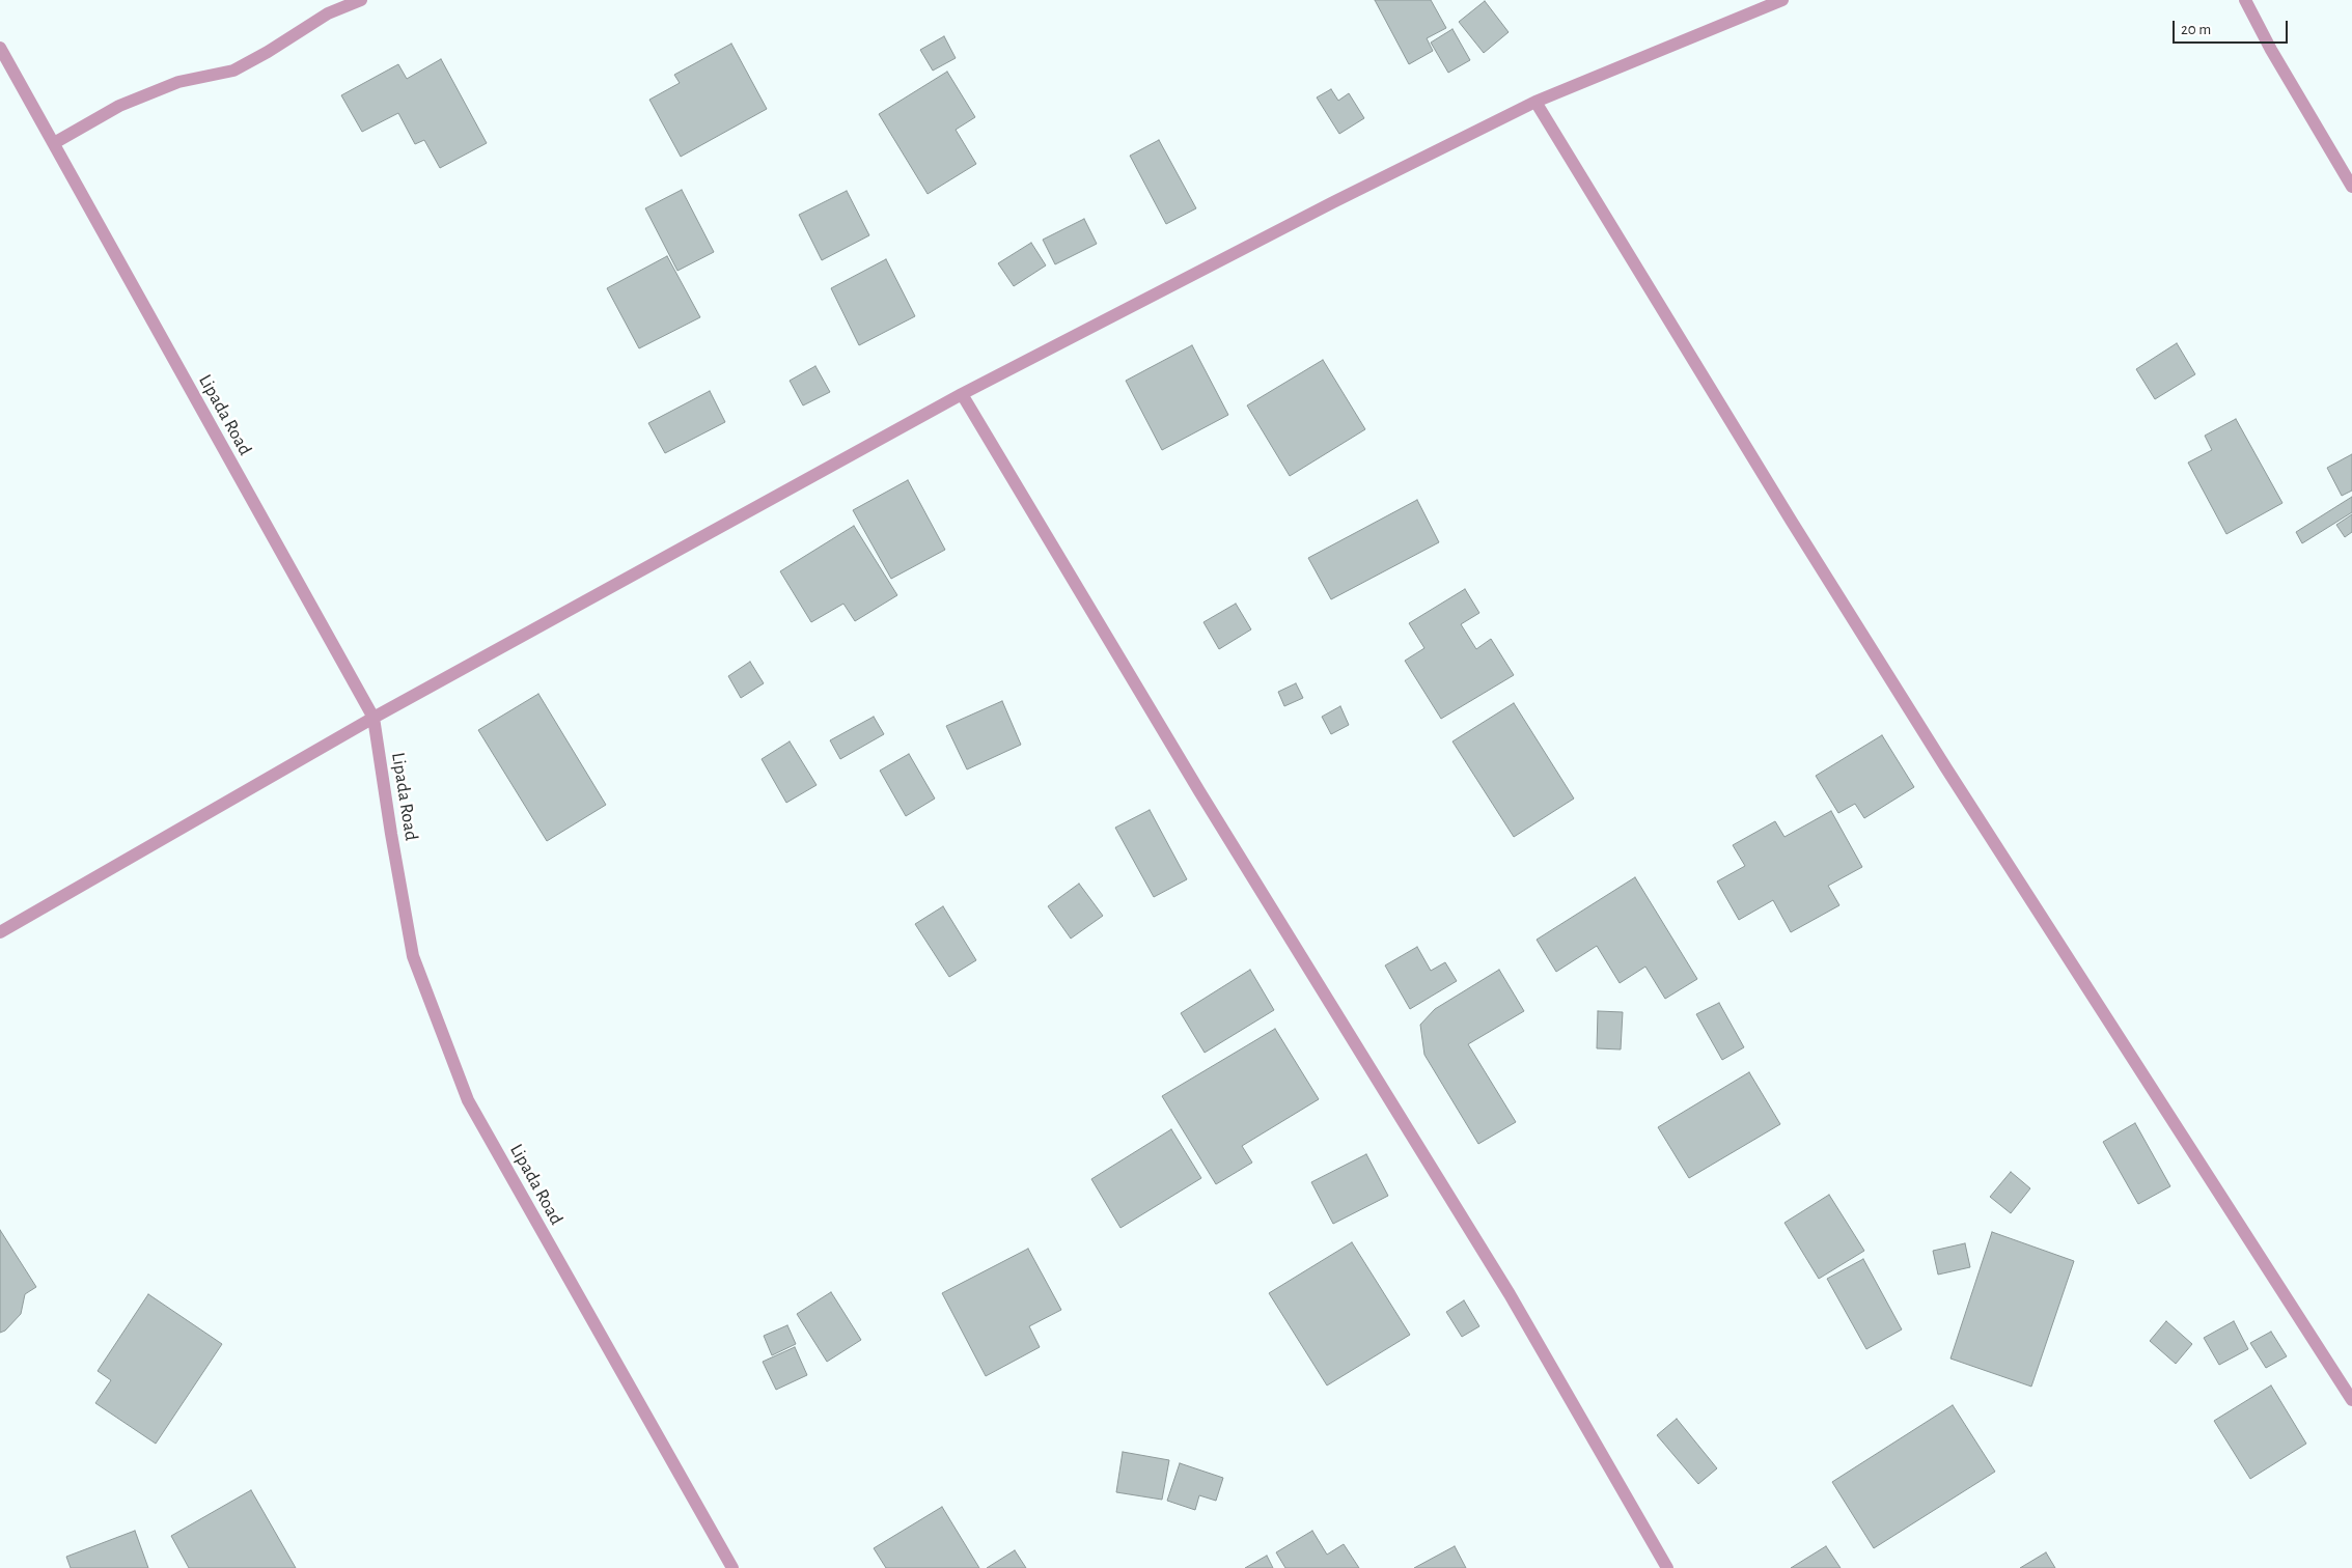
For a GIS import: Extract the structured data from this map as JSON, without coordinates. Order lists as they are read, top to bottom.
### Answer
{
  "streets": {
    "street": ["Lipada Road"]
  },
  "scale_bar": "20 m"
}
